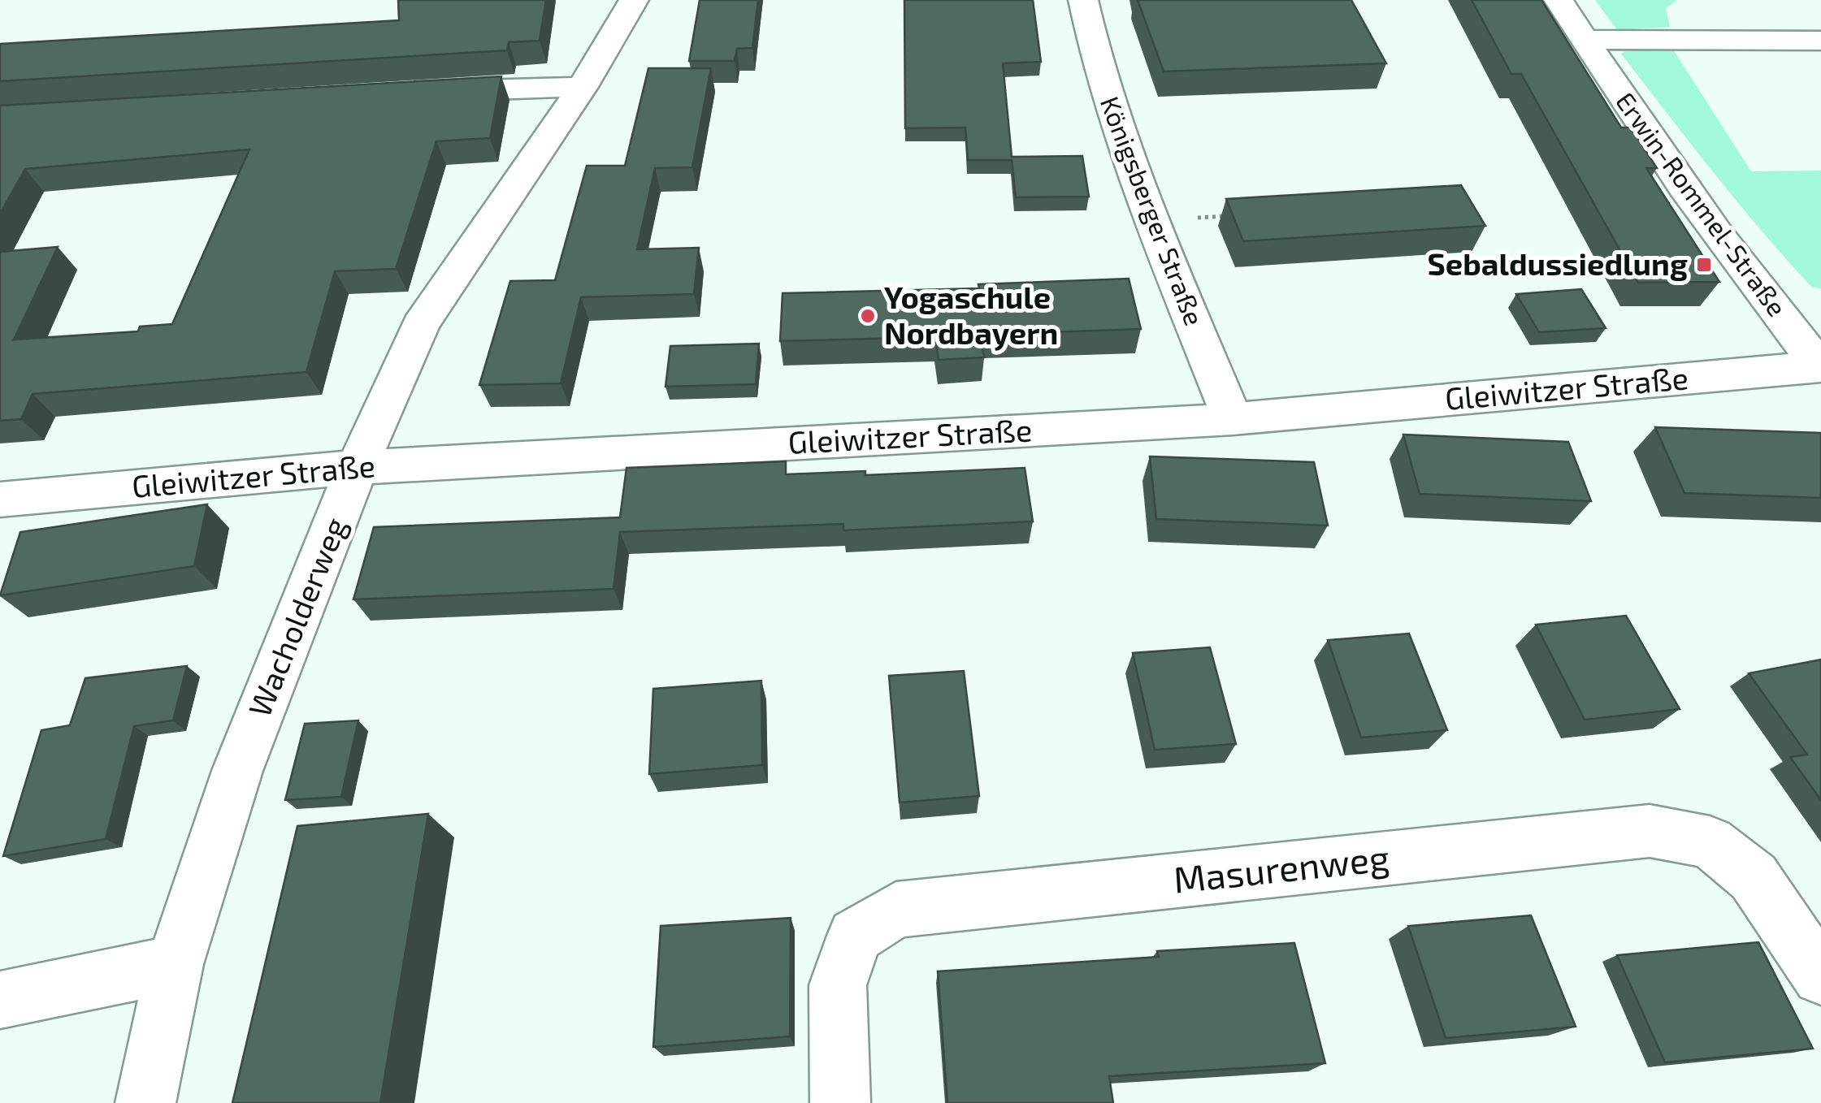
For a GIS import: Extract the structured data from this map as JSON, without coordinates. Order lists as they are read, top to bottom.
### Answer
{
  "streets": {
    "street": [
      "Erwin-Rommel-Straße",
      "Königsberger Straße",
      "Gleiwitzer Straße",
      "Wacholderweg",
      "Masurenweg"
    ]
  },
  "crossings": [
    ["Erwin-Rommel-Straße", "Gleiwitzer Straße"],
    ["Königsberger Straße", "Gleiwitzer Straße"],
    ["Gleiwitzer Straße", "Wacholderweg"]
  ],
  "places": {
    "transit": ["Sebaldussiedlung"],
    "other": ["Yogaschule Nordbayern"]
  }
}
